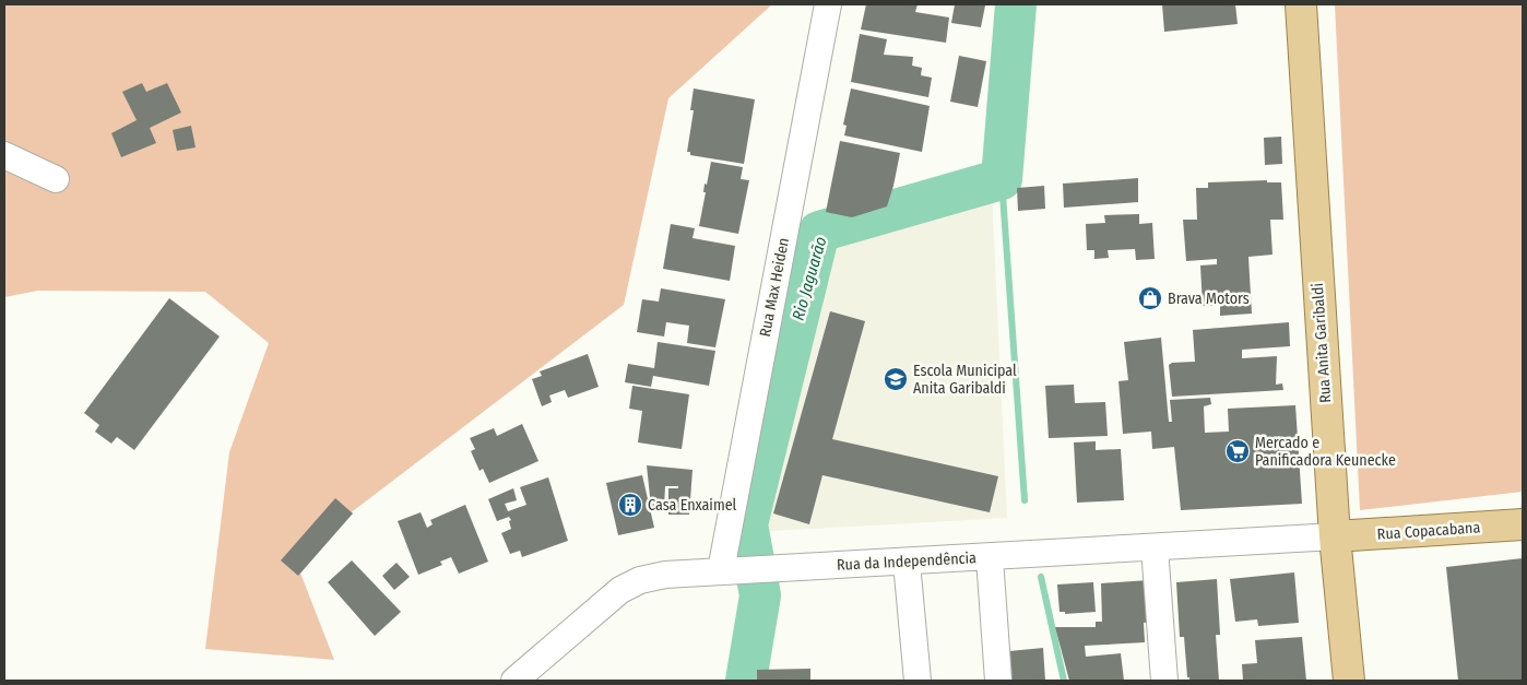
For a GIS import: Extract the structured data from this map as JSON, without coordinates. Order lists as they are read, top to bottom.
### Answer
{
  "streets": {
    "main road": ["Rua Anita Garibaldi", "Rua Copacabana"],
    "street": ["Rua Max Heiden", "Rua da Independência"]
  },
  "crossings": [
    ["Rua Max Heiden", "Rua da Independência"],
    ["Rua Anita Garibaldi", "Rua Copacabana"],
    ["Rua Anita Garibaldi", "Rua da Independência"],
    ["Rua Copacabana", "Rua da Independência"]
  ],
  "water": ["Rio Jaguarão"],
  "places": {
    "shop": ["Brava Motors"],
    "school or university": ["Escola Municipal Anita Garibaldi"],
    "supermarket": ["Mercado e Panificadora Keunecke"],
    "building": ["Casa Enxaimel"]
  }
}
